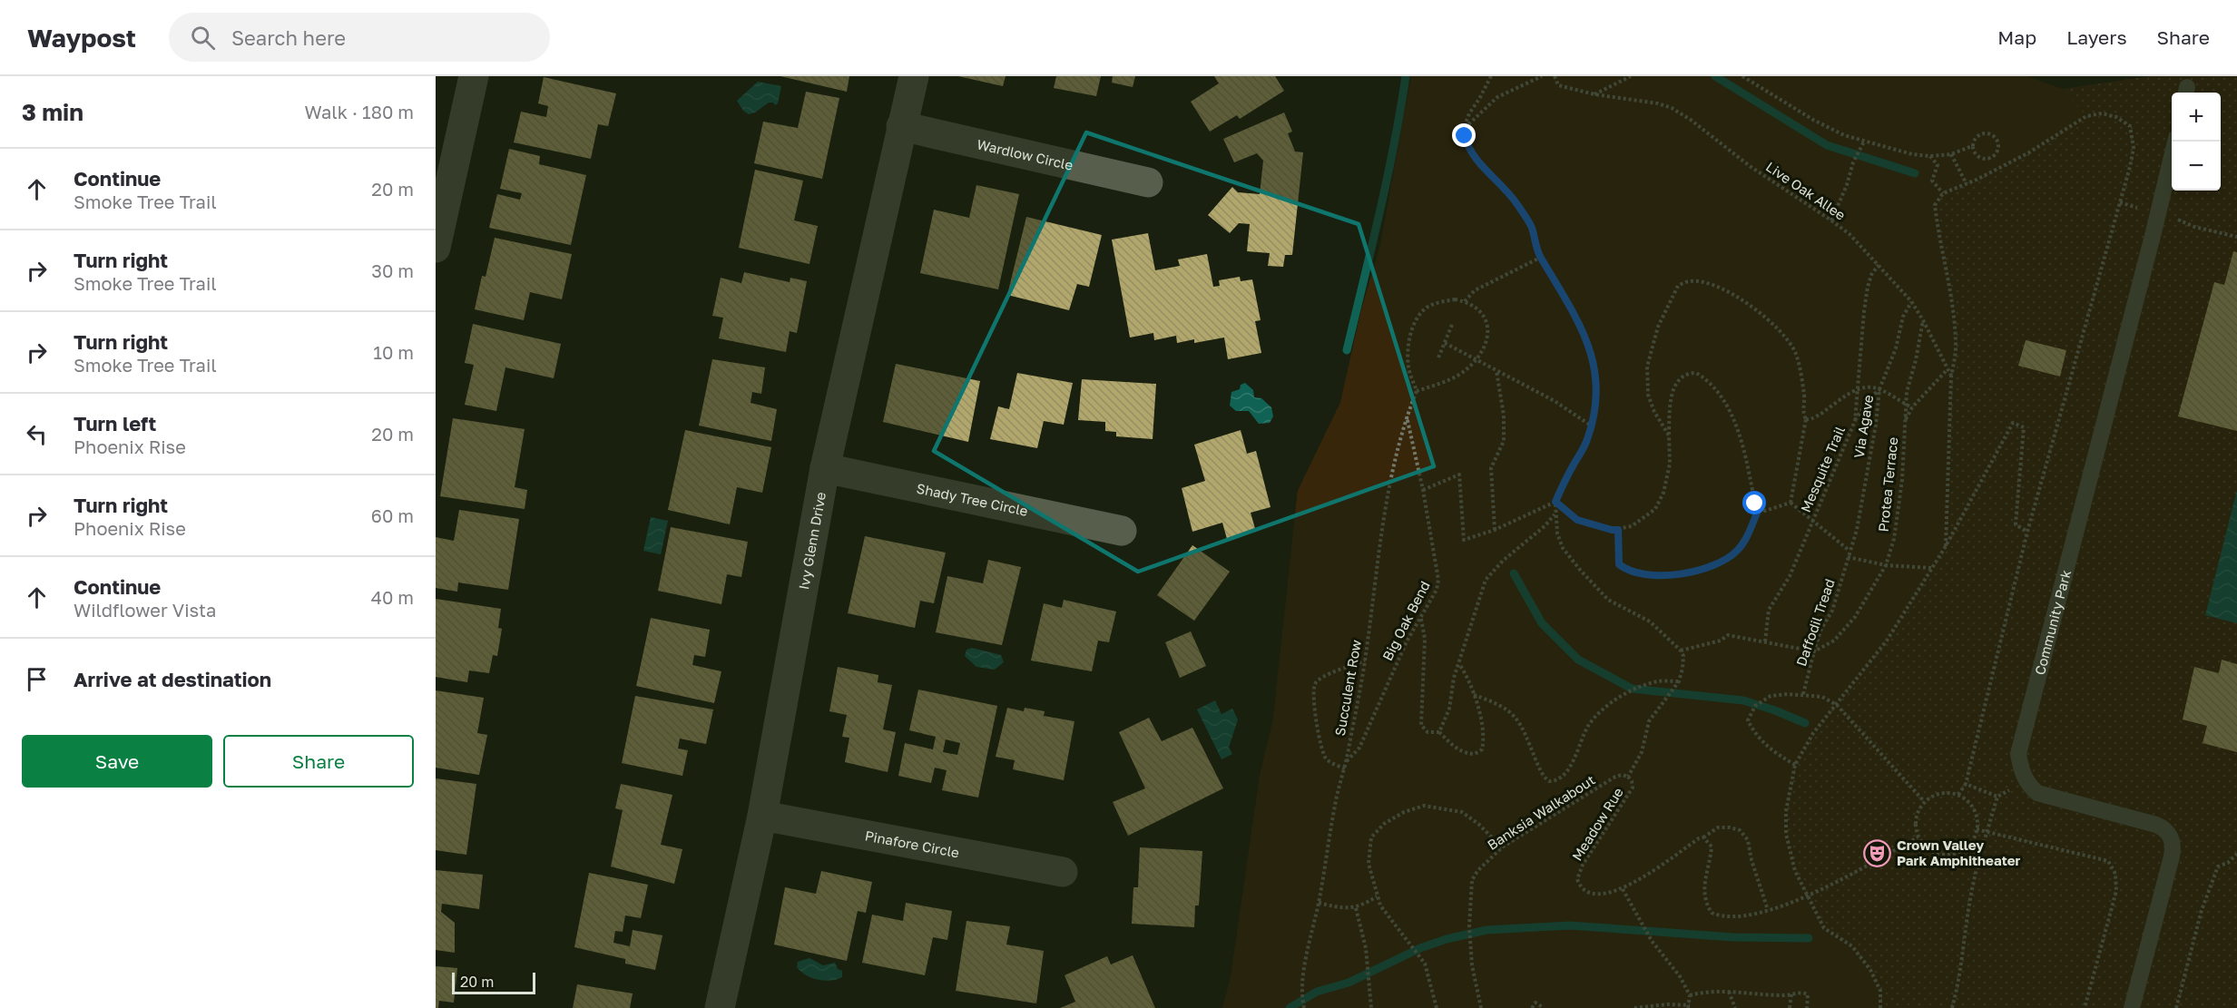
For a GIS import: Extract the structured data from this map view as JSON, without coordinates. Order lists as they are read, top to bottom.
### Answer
{
  "streets": {
    "street": [
      "Wardlow Circle",
      "Shady Tree Circle",
      "Ivy Glenn Drive",
      "Pinafore Circle"
    ],
    "lane": ["Community Park"],
    "path": [
      "Live Oak Allee",
      "Via Agave",
      "Mesquite Trail",
      "Protea Terrace",
      "Big Oak Bend",
      "Daffodil Tread",
      "Succulent Row",
      "Banksia Walkabout",
      "Meadow Rue"
    ]
  },
  "crossings": [
    ["Wardlow Circle", "Ivy Glenn Drive"],
    ["Live Oak Allee", "Via Agave"],
    ["Live Oak Allee", "Mesquite Trail"],
    ["Live Oak Allee", "Protea Terrace"],
    ["Via Agave", "Daffodil Tread"],
    ["Protea Terrace", "Daffodil Tread"],
    ["Shady Tree Circle", "Ivy Glenn Drive"],
    ["Ivy Glenn Drive", "Pinafore Circle"],
    ["Big Oak Bend", "Succulent Row"],
    ["Banksia Walkabout", "Meadow Rue"]
  ],
  "places": {
    "theatre": ["Crown Valley Park Amphitheater"]
  },
  "scale_bar": "20 m",
  "page": {
    "header": "Waypost",
    "search": "Search here",
    "nav": ["Map", "Layers", "Share"],
    "heading": ["3 min", "Walk · 180 m"],
    "map_buttons": ["+", "−"],
    "list": [
      ["Continue", "Smoke Tree Trail", "20 m"],
      ["Turn right", "Smoke Tree Trail", "30 m"],
      ["Turn right", "Smoke Tree Trail", "10 m"],
      ["Turn left", "Phoenix Rise", "20 m"],
      ["Turn right", "Phoenix Rise", "60 m"],
      ["Continue", "Wildflower Vista", "40 m"],
      "Arrive at destination"
    ],
    "buttons": ["Save", "Share"],
    "scale": "20 m"
  }
}
